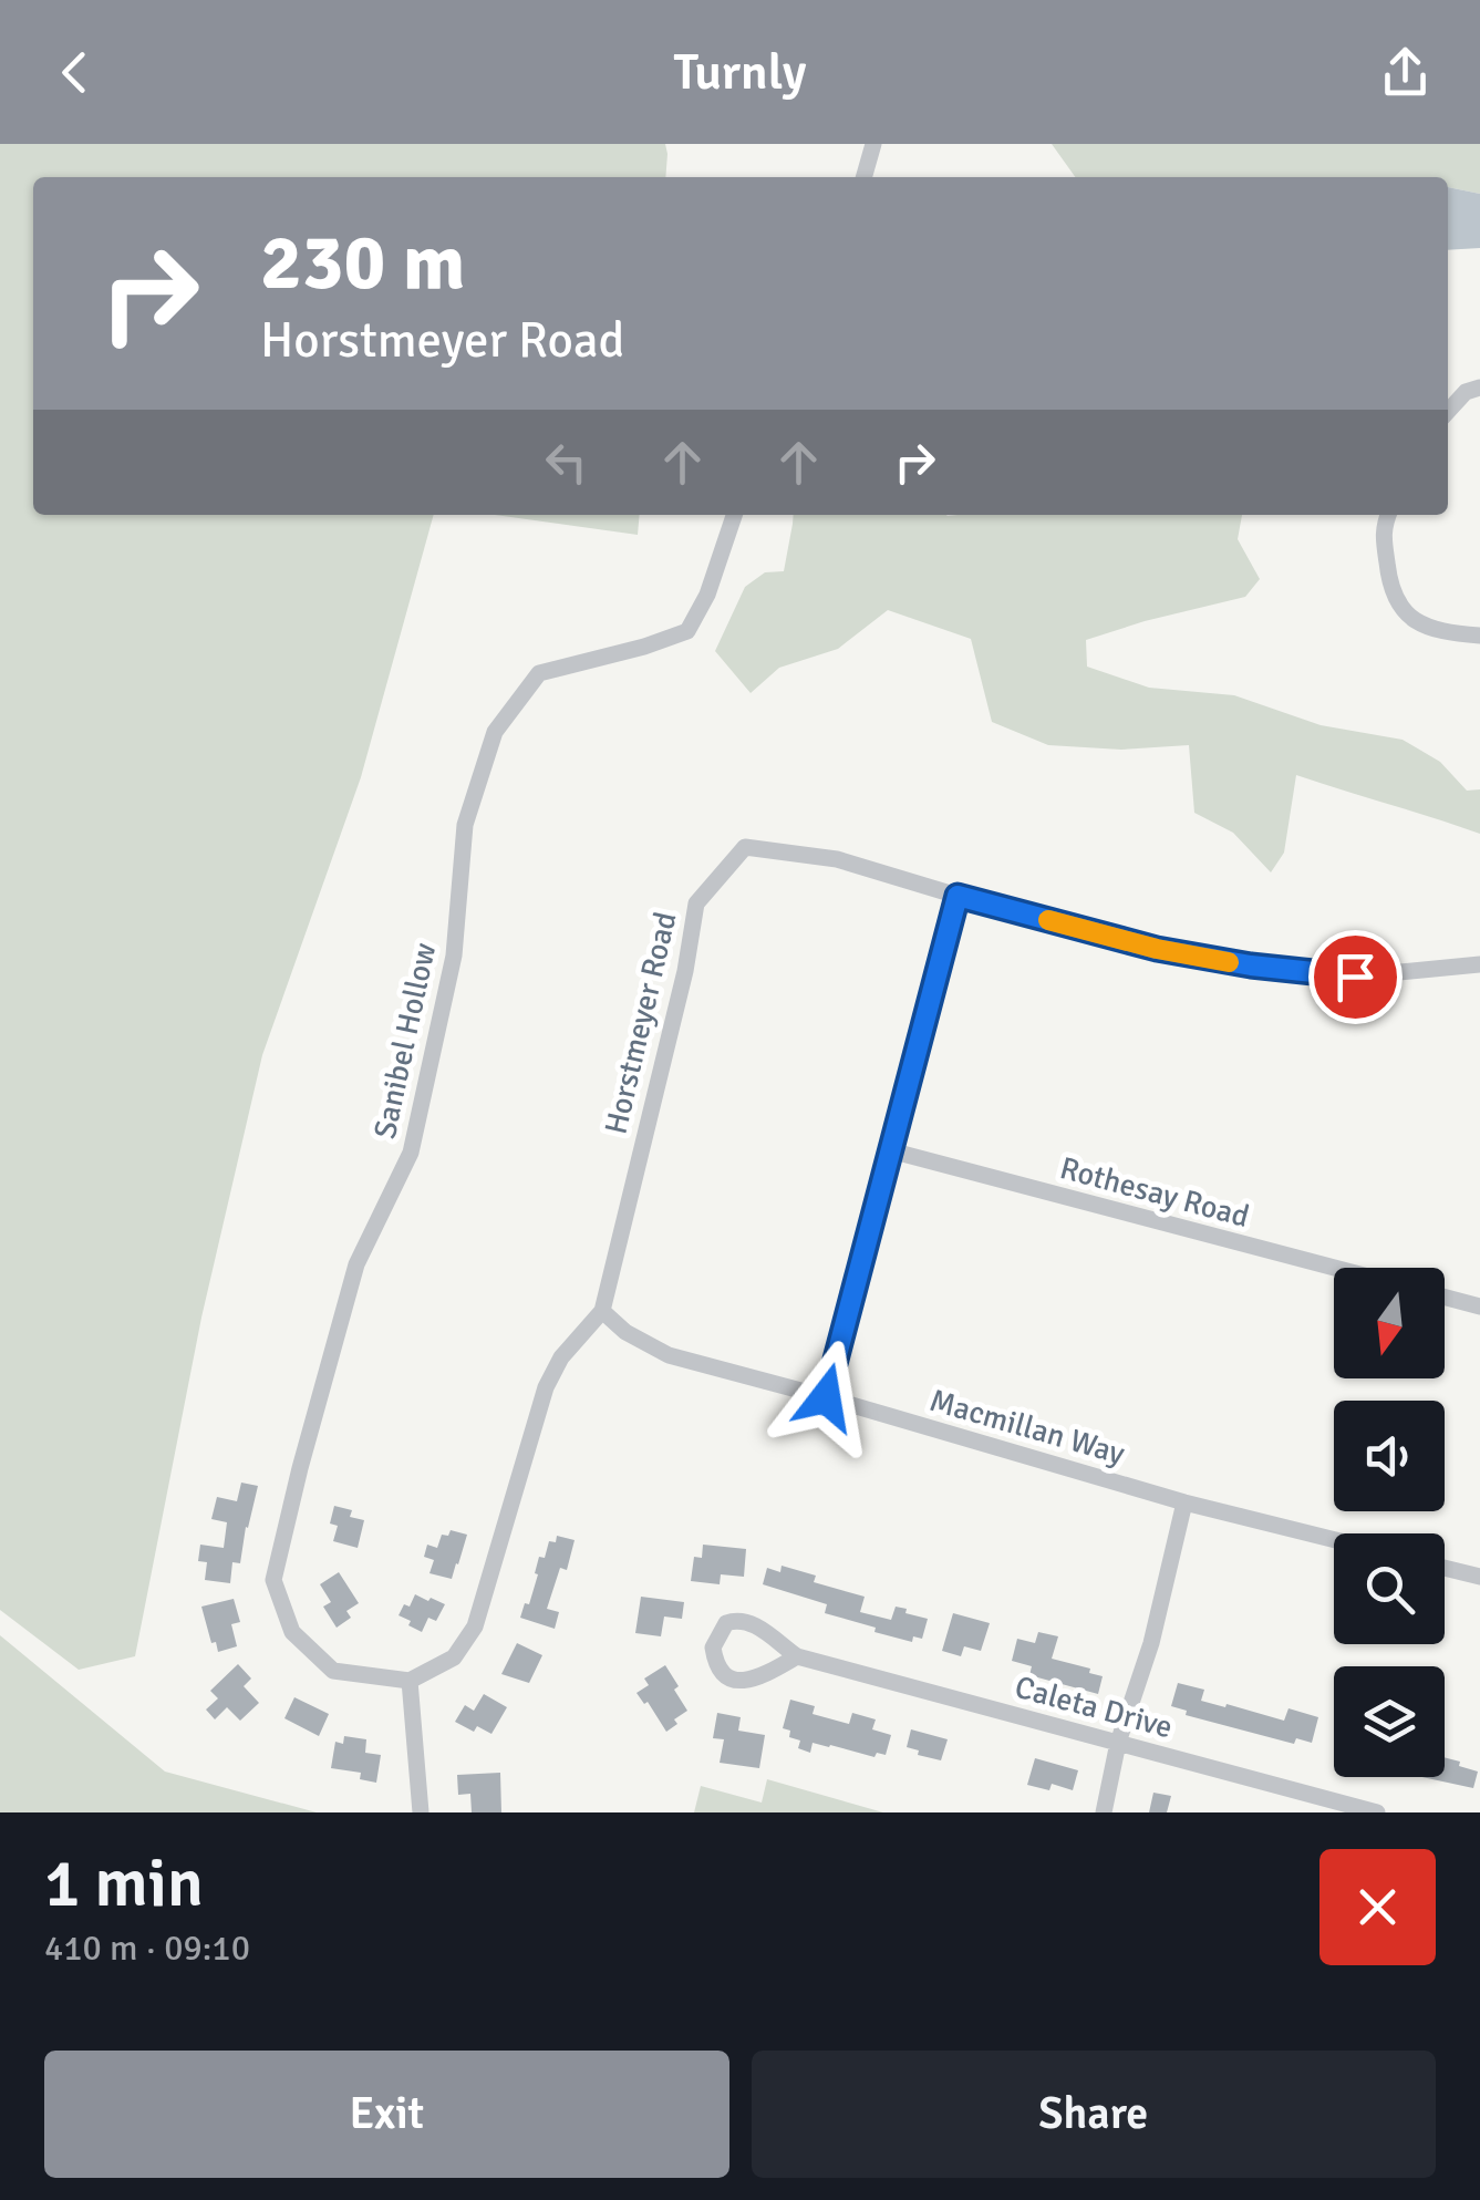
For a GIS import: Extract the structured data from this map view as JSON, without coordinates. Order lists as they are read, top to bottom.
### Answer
{
  "streets": {
    "street": [
      "Horstmeyer Road",
      "Sanibel Hollow",
      "Rothesay Road",
      "Macmillan Way",
      "Caleta Drive"
    ]
  },
  "crossings": [
    ["Horstmeyer Road", "Macmillan Way"]
  ],
  "north": "bottom",
  "page": {
    "header": "Turnly",
    "turn": ["230 m", "Horstmeyer Road"],
    "heading": ["1 min", "410 m · 09:10"],
    "buttons": ["Exit", "Share"]
  }
}
